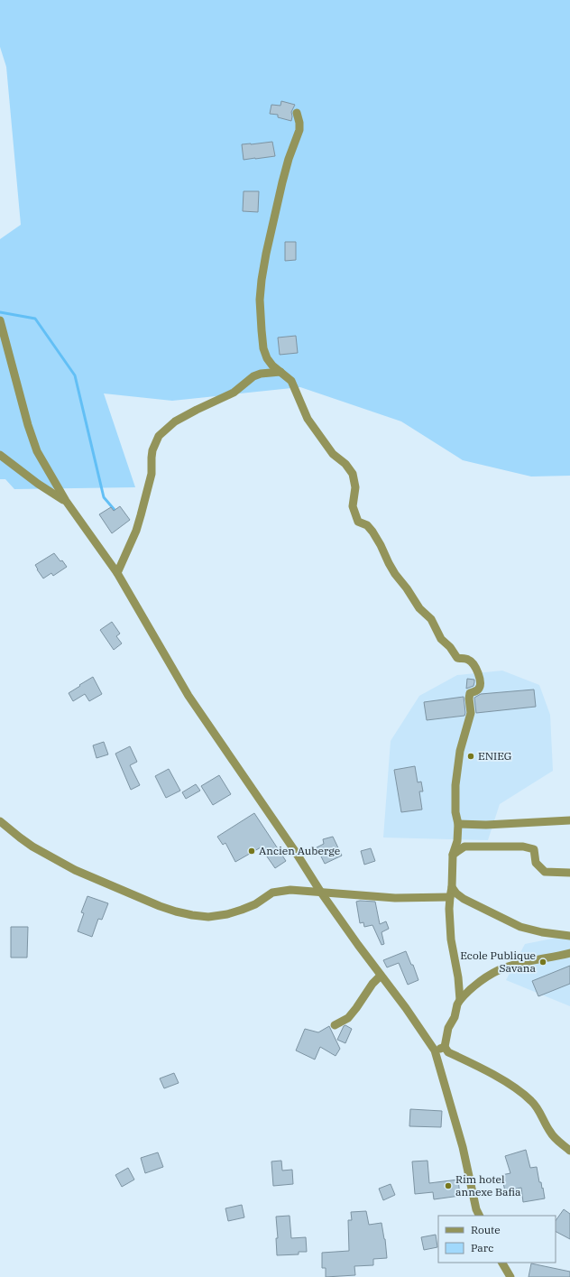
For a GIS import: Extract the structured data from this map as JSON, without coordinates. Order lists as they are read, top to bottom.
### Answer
{
  "places": [
    "ENIEG",
    "Ancien Auberge",
    "Ecole Publique Savana",
    "Rim hotel annexe Bafia"
  ],
  "legend": ["Route", "Parc"]
}
